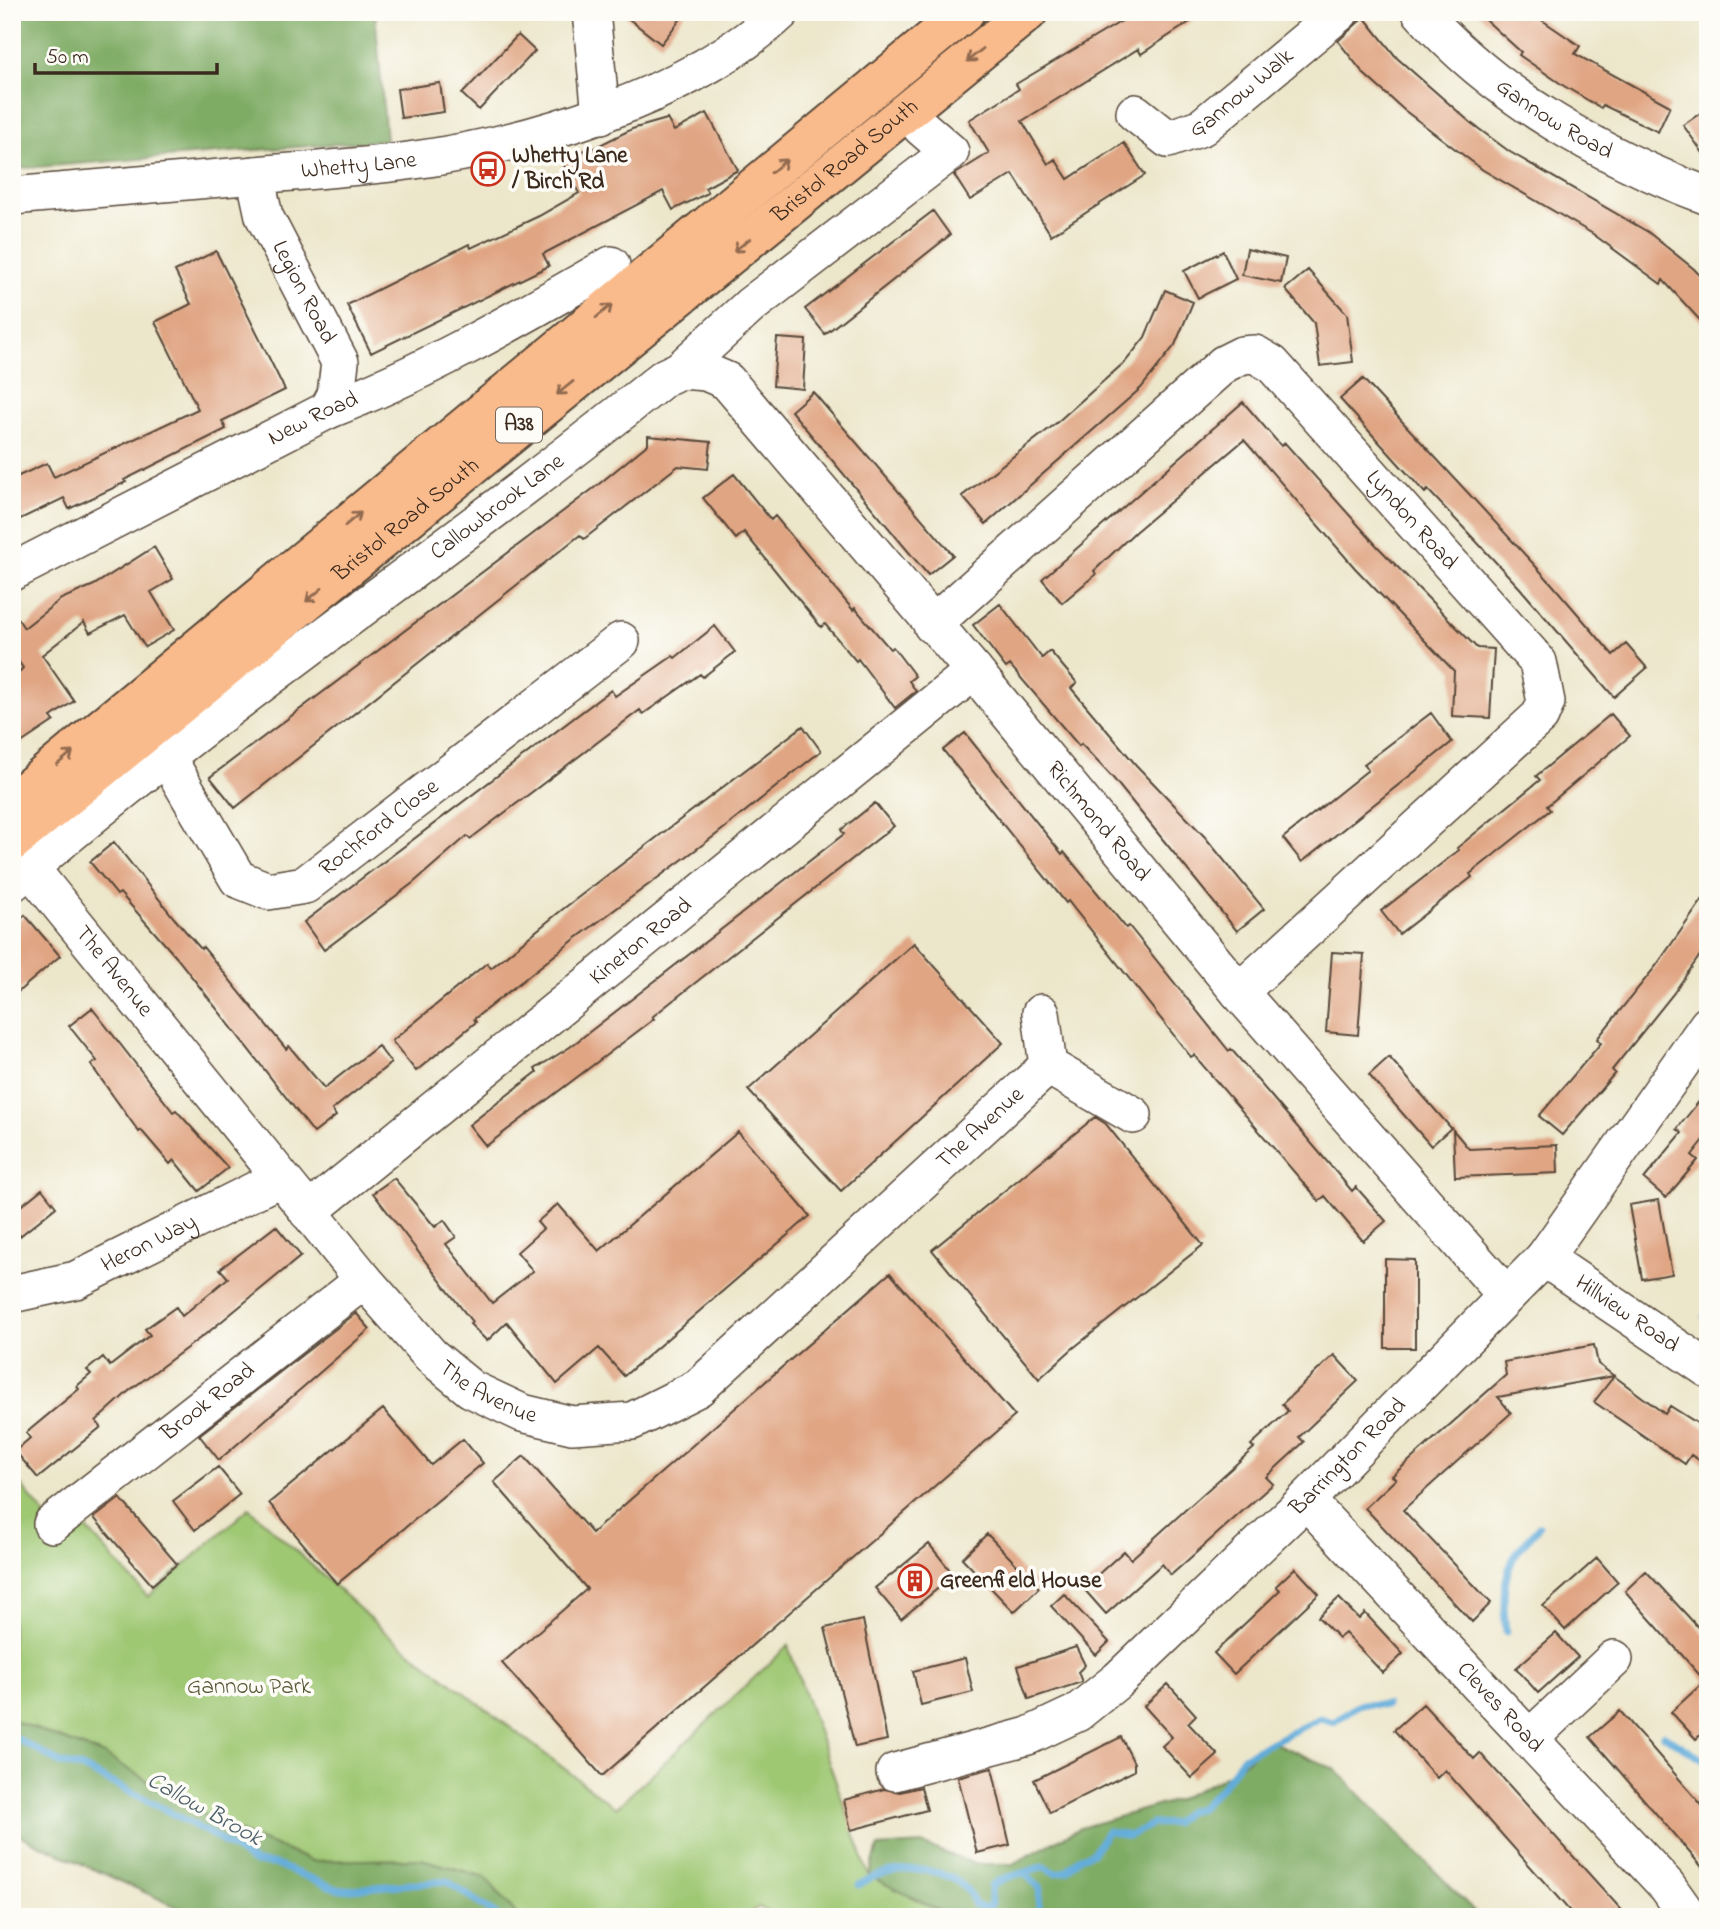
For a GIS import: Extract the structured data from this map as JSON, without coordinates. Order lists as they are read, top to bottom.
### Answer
{
  "streets": {
    "highway": ["Bristol Road South", "A38"],
    "street": [
      "Gannow Walk",
      "Gannow Road",
      "Whetty Lane",
      "Legion Road",
      "New Road",
      "Callowbrook Lane",
      "Lyndon Road",
      "Richmond Road",
      "Rochford Close",
      "Kineton Road",
      "The Avenue",
      "Heron Way",
      "Hillview Road",
      "Brook Road",
      "Barrington Road",
      "Cleves Road"
    ]
  },
  "crossings": [
    ["Bristol Road South", "Callowbrook Lane"],
    ["Bristol Road South", "The Avenue"],
    ["Whetty Lane", "Legion Road"],
    ["Legion Road", "New Road"],
    ["Callowbrook Lane", "Richmond Road"],
    ["Callowbrook Lane", "Rochford Close"],
    ["Callowbrook Lane", "The Avenue"],
    ["Lyndon Road", "Richmond Road"],
    ["Richmond Road", "Kineton Road"],
    ["Richmond Road", "Barrington Road"],
    ["Kineton Road", "The Avenue"],
    ["The Avenue", "Heron Way"],
    ["The Avenue", "Brook Road"],
    ["Hillview Road", "Barrington Road"],
    ["Barrington Road", "Cleves Road"]
  ],
  "water": ["Callow Brook"],
  "parks": ["Gannow Park"],
  "places": {
    "bus stop": ["Whetty Lane / Birch Rd"],
    "building": ["Greenfield House"]
  },
  "scale_bar": "50 m"
}
